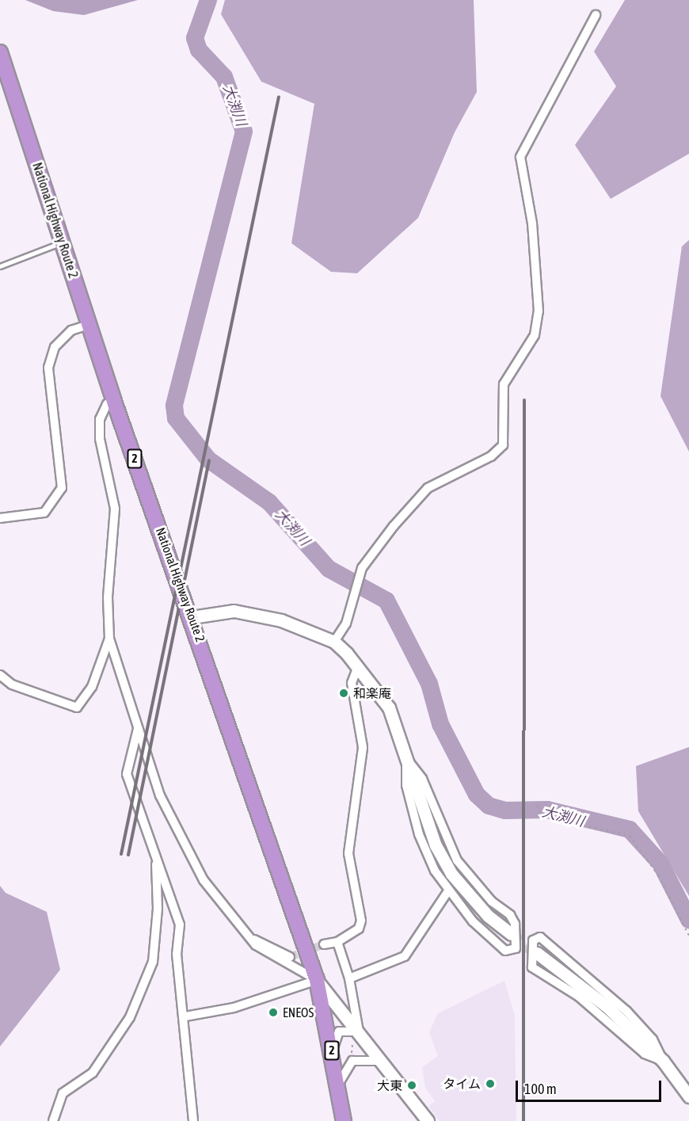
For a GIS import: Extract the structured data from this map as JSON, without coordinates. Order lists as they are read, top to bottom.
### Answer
{
  "streets": {
    "highway": ["National Highway Route 2", "2"]
  },
  "water": ["大渕川"],
  "places": [
    "和楽庵",
    "ENEOS",
    "タイム",
    "大東"
  ],
  "scale_bar": "100 m"
}
